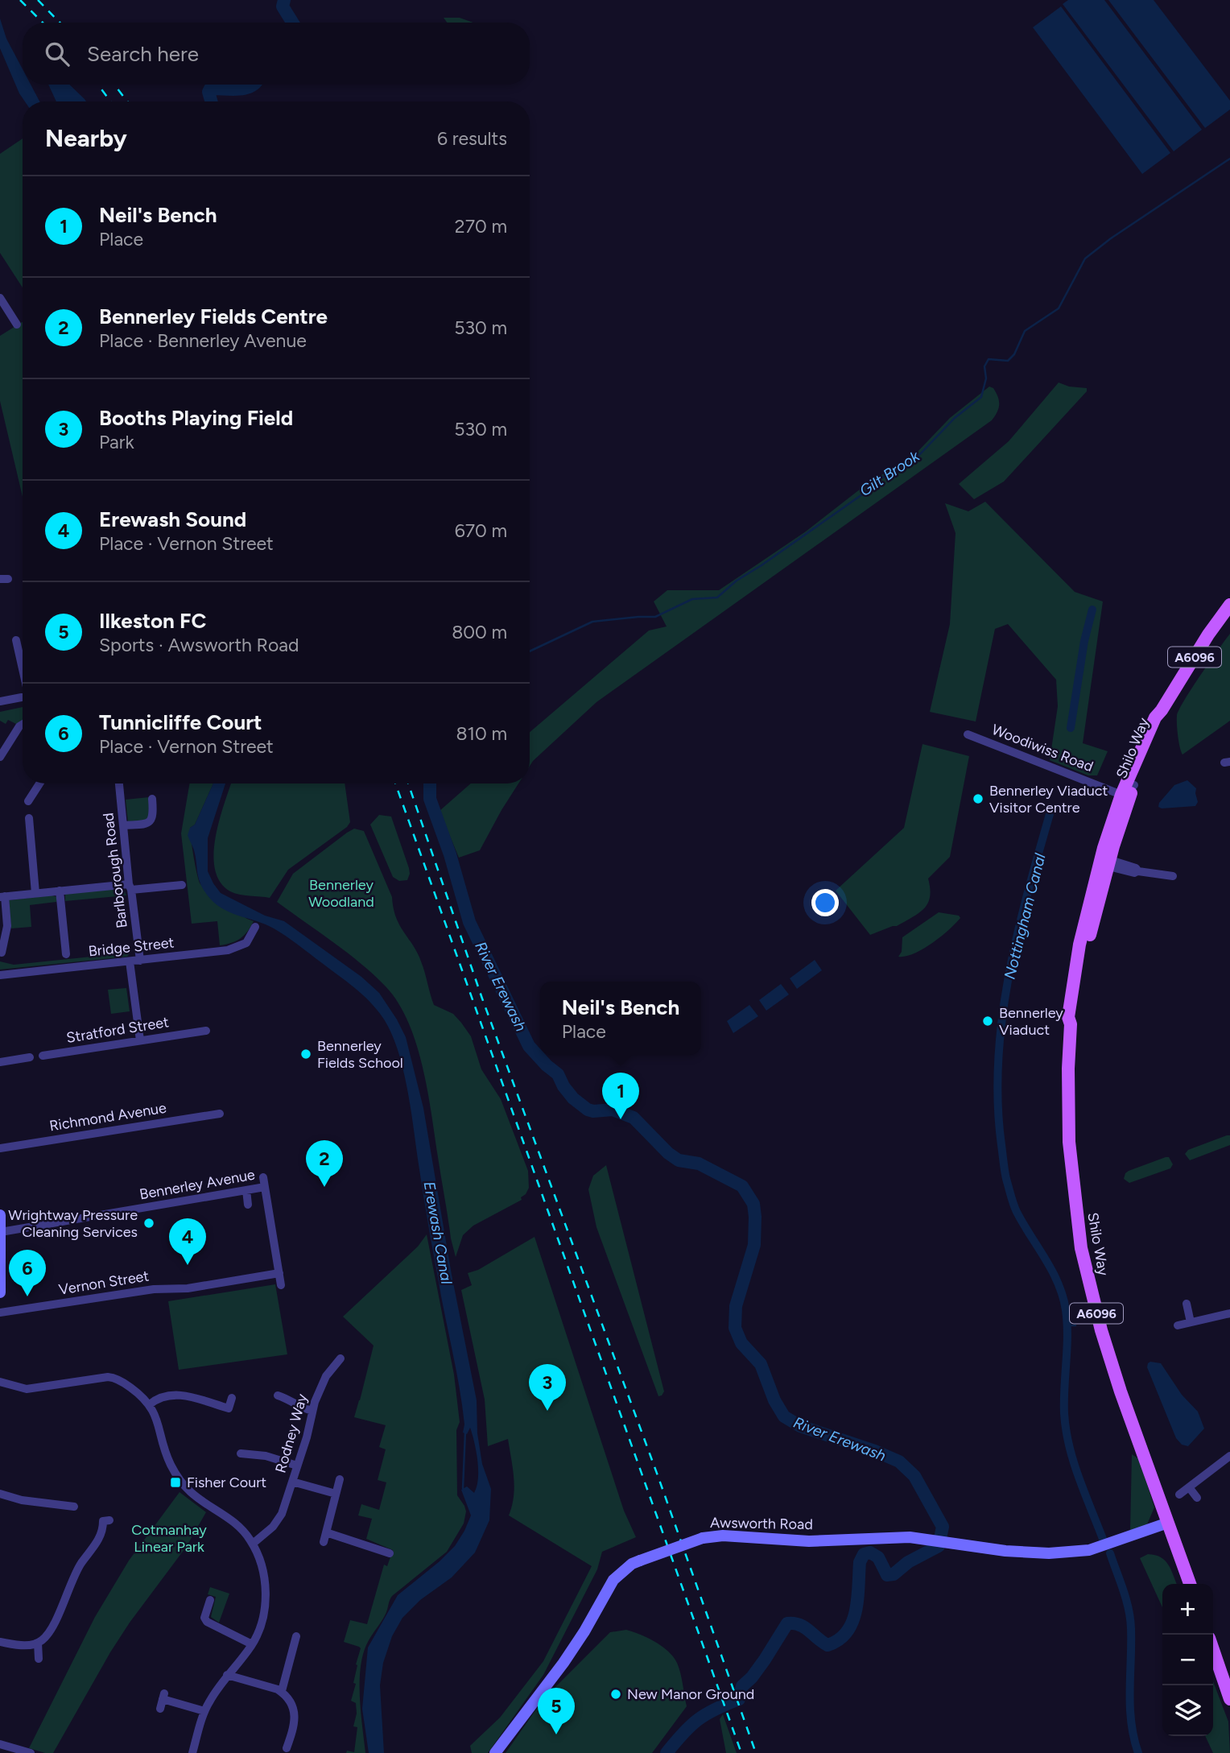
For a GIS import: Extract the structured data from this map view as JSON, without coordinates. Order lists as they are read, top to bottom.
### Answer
{
  "streets": {
    "main road": ["A6096", "Shilo Way"],
    "street": [
      "Woodiwiss Road",
      "Barlborough Road",
      "Bridge Street",
      "Stratford Street",
      "Richmond Avenue",
      "Bennerley Avenue",
      "Vernon Street",
      "Rodney Way",
      "Awsworth Road"
    ]
  },
  "crossings": [
    ["Woodiwiss Road", "Shilo Way"],
    ["Shilo Way", "Awsworth Road"],
    ["Barlborough Road", "Bridge Street"]
  ],
  "water": [
    "Gilt Brook",
    "Nottingham Canal",
    "River Erewash",
    "Erewash Canal"
  ],
  "parks": ["Bennerley Woodland", "Cotmanhay Linear Park"],
  "places": {
    "other": [
      "Bennerley Viaduct Visitor Centre",
      "Bennerley Viaduct",
      "Bennerley Fields School",
      "Wrightway Pressure Cleaning Services",
      "New Manor Ground"
    ],
    "transit": ["Fisher Court"]
  },
  "page": {
    "search": "Search here",
    "heading": ["Nearby", "6 results"],
    "list": [
      {
        "mark": "1",
        "name": "Neil's Bench",
        "note": "Place",
        "value": "270 m"
      },
      {
        "mark": "2",
        "name": "Bennerley Fields Centre",
        "note": "Place · Bennerley Avenue",
        "value": "530 m"
      },
      {
        "mark": "3",
        "name": "Booths Playing Field",
        "note": "Park",
        "value": "530 m"
      },
      {
        "mark": "4",
        "name": "Erewash Sound",
        "note": "Place · Vernon Street",
        "value": "670 m"
      },
      {
        "mark": "5",
        "name": "Ilkeston FC",
        "note": "Sports · Awsworth Road",
        "value": "800 m"
      },
      {
        "mark": "6",
        "name": "Tunnicliffe Court",
        "note": "Place · Vernon Street",
        "value": "810 m"
      }
    ],
    "popup": ["Neil's Bench", "Place"],
    "pins": [
      "1",
      "2",
      "4",
      "6",
      "3",
      "5"
    ],
    "map_buttons": ["+", "−"]
  }
}
